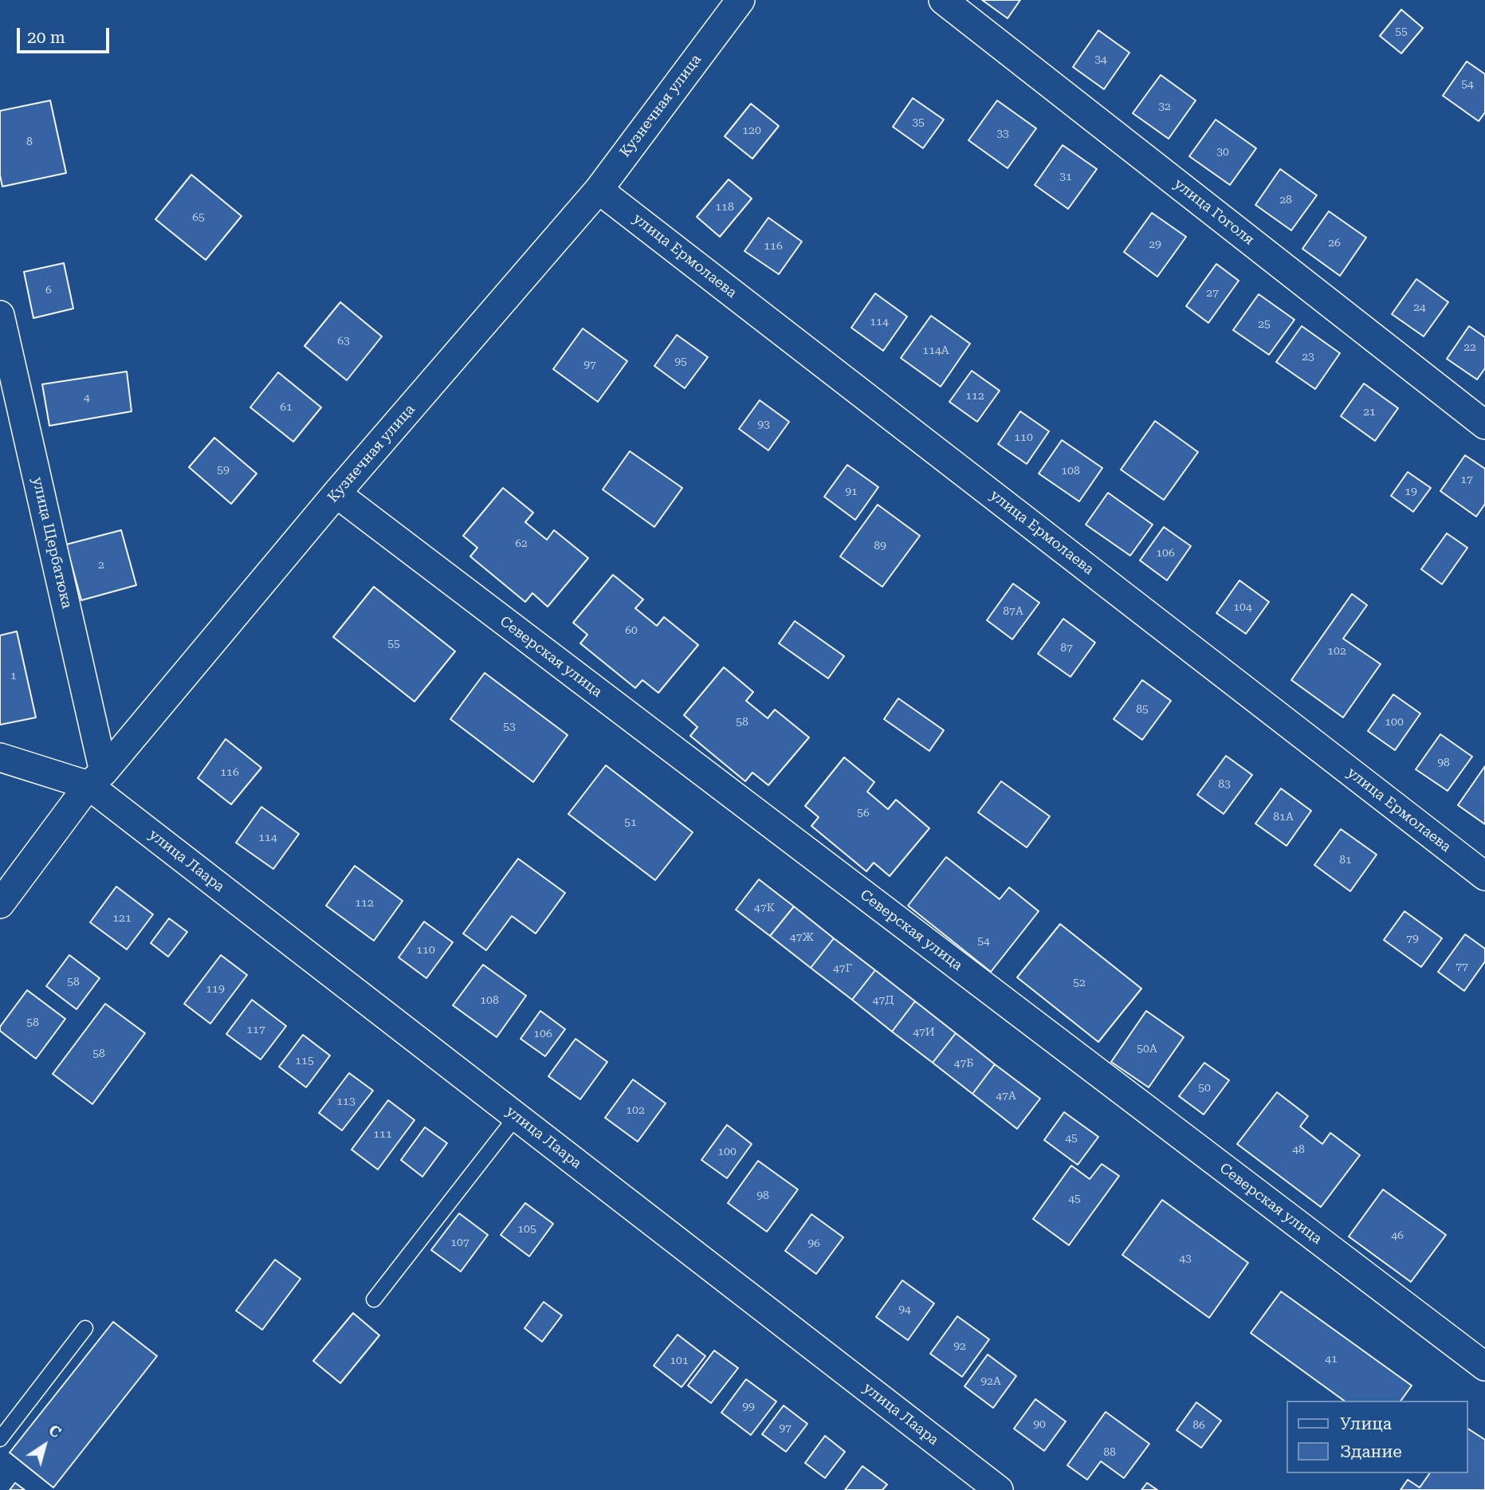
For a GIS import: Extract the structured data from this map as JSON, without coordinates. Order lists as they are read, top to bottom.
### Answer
{
  "streets": {
    "street": [
      "Кузнечная улица",
      "улица Гоголя",
      "улица Ермолаева",
      "улица Щербатюка",
      "Северская улица",
      "улица Лаара"
    ]
  },
  "crossings": [
    ["Кузнечная улица", "улица Ермолаева"],
    ["Кузнечная улица", "улица Щербатюка"],
    ["Кузнечная улица", "Северская улица"],
    ["Кузнечная улица", "улица Лаара"],
    ["улица Щербатюка", "улица Лаара"]
  ],
  "house_numbers": [
    "55",
    "34",
    "54",
    "32",
    "35",
    "120",
    "33",
    "8",
    "30",
    "31",
    "28",
    "118",
    "65",
    "26",
    "29",
    "116",
    "6",
    "27",
    "24",
    "114",
    "25",
    "63",
    "22",
    "114А",
    "23",
    "95",
    "97",
    "112",
    "4",
    "61",
    "21",
    "93",
    "110",
    "59",
    "108",
    "17",
    "91",
    "19",
    "62",
    "89",
    "106",
    "2",
    "104",
    "87А",
    "60",
    "55",
    "87",
    "102",
    "1",
    "85",
    "58",
    "100",
    "53",
    "98",
    "116",
    "83",
    "56",
    "81А",
    "51",
    "114",
    "81",
    "112",
    "47К",
    "121",
    "47Ж",
    "79",
    "54",
    "110",
    "77",
    "47Г",
    "58",
    "52",
    "119",
    "108",
    "47Д",
    "58",
    "117",
    "47И",
    "106",
    "50А",
    "58",
    "115",
    "47Б",
    "50",
    "47А",
    "113",
    "102",
    "111",
    "45",
    "48",
    "100",
    "98",
    "45",
    "105",
    "46",
    "107",
    "96",
    "43",
    "94",
    "92",
    "41",
    "101",
    "92А",
    "99",
    "90",
    "86",
    "97",
    "88"
  ],
  "legend": ["Улица", "Здание"],
  "scale_bar": "20 m",
  "north": "top right"
}
